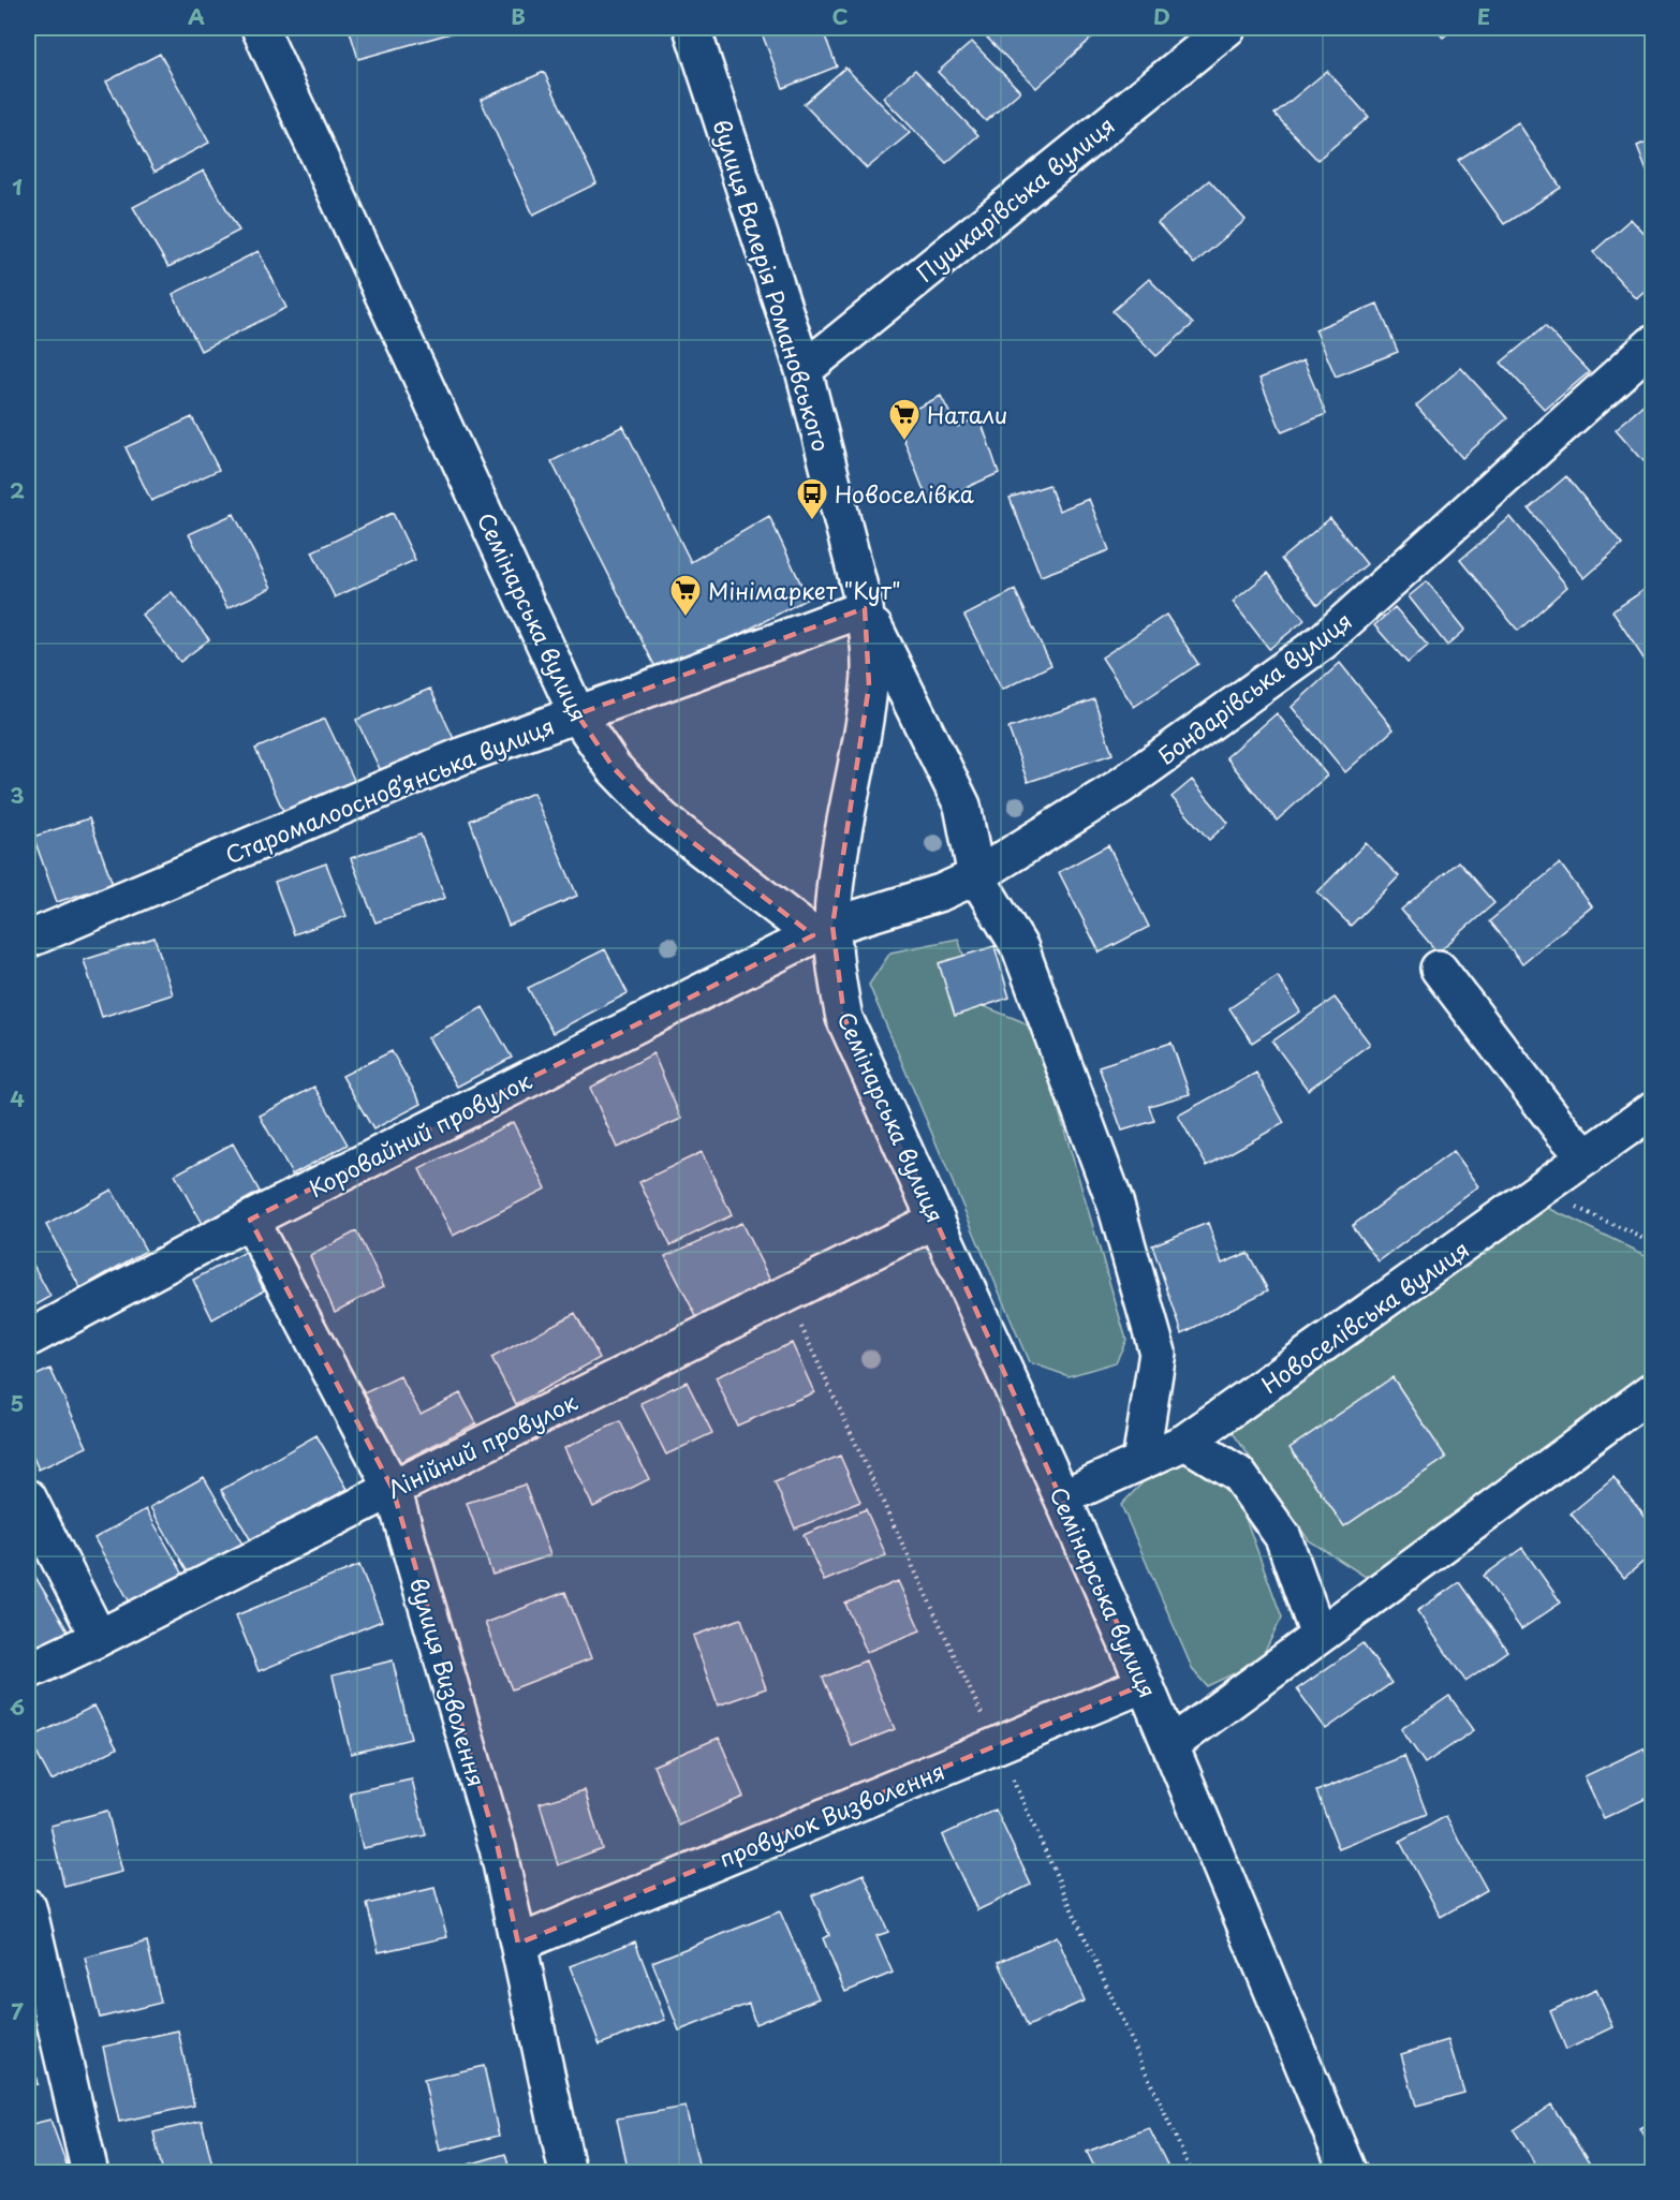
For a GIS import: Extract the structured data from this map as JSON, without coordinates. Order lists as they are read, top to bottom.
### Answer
{
  "streets": {
    "street": [
      "Пушкарівська вулиця",
      "вулиця Валерія Романовського",
      "Семінарська вулиця",
      "Бондарівська вулиця",
      "Старомалооснов’янська вулиця",
      "Коровайний провулок",
      "Новоселівська вулиця",
      "Лінійний провулок",
      "вулиця Визволення",
      "провулок Визволення"
    ]
  },
  "crossings": [
    ["Пушкарівська вулиця", "вулиця Валерія Романовського"],
    ["вулиця Валерія Романовського", "Семінарська вулиця"],
    ["вулиця Валерія Романовського", "Бондарівська вулиця"],
    ["вулиця Валерія Романовського", "Старомалооснов’янська вулиця"],
    ["вулиця Валерія Романовського", "Коровайний провулок"],
    ["Семінарська вулиця", "Бондарівська вулиця"],
    ["Семінарська вулиця", "Старомалооснов’янська вулиця"],
    ["Семінарська вулиця", "Коровайний провулок"],
    ["Семінарська вулиця", "Новоселівська вулиця"],
    ["Семінарська вулиця", "Лінійний провулок"],
    ["Семінарська вулиця", "провулок Визволення"],
    ["Бондарівська вулиця", "Коровайний провулок"],
    ["Коровайний провулок", "вулиця Визволення"],
    ["Лінійний провулок", "вулиця Визволення"],
    ["вулиця Визволення", "провулок Визволення"]
  ],
  "places": {
    "supermarket": ["Натали", "Мінімаркет \"Кут\""],
    "bus stop": ["Новоселівка"]
  },
  "grid": {
    "columns": [
      "A",
      "B",
      "C",
      "D",
      "E"
    ],
    "rows": [
      "1",
      "2",
      "3",
      "4",
      "5",
      "6",
      "7"
    ]
  }
}
